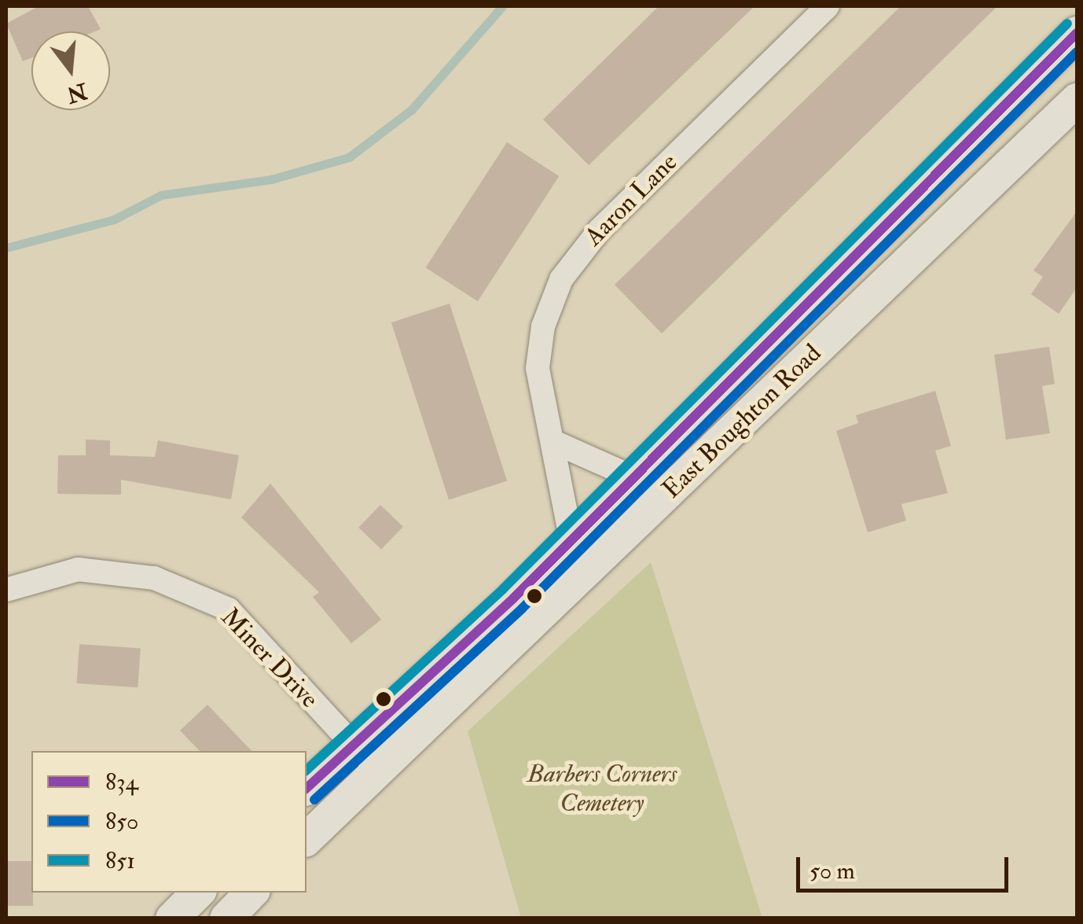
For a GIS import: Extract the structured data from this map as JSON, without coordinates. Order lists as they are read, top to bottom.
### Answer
{
  "streets": {
    "main road": ["East Boughton Road"],
    "street": ["Aaron Lane", "Miner Drive"]
  },
  "crossings": [
    ["Aaron Lane", "East Boughton Road"],
    ["East Boughton Road", "Miner Drive"]
  ],
  "parks": ["Barbers Corners Cemetery"],
  "lines": ["transit line 851", "transit line 834", "transit line 850"],
  "legend": ["834", "850", "851"],
  "scale_bar": "50 m",
  "north": "bottom"
}
